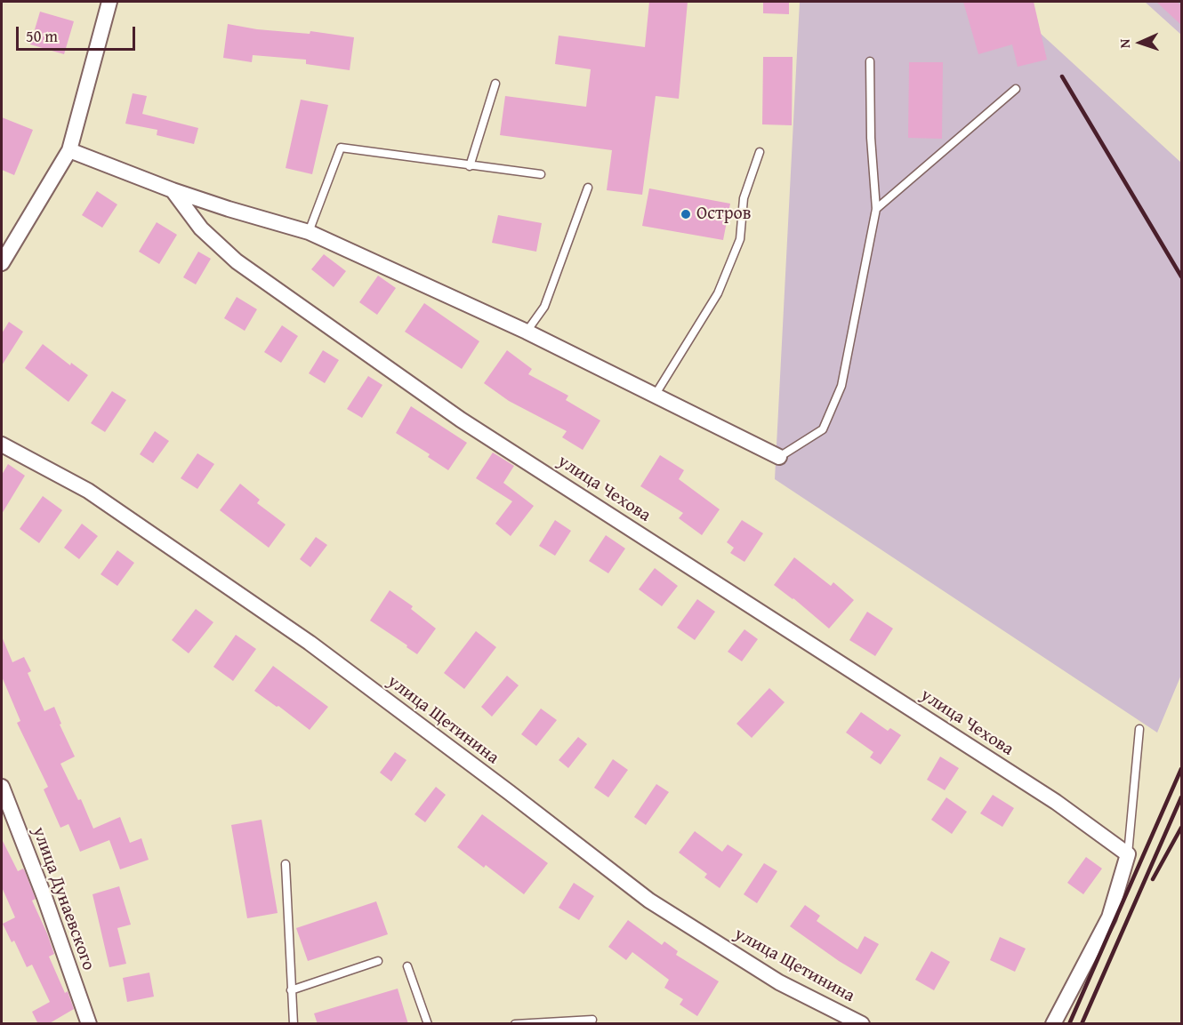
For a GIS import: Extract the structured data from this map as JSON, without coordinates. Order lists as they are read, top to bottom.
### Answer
{
  "streets": {
    "street": ["улица Чехова", "улица Щетинина", "улица Дунаевского"]
  },
  "places": ["Остров"],
  "scale_bar": "50 m",
  "north": "left"
}
